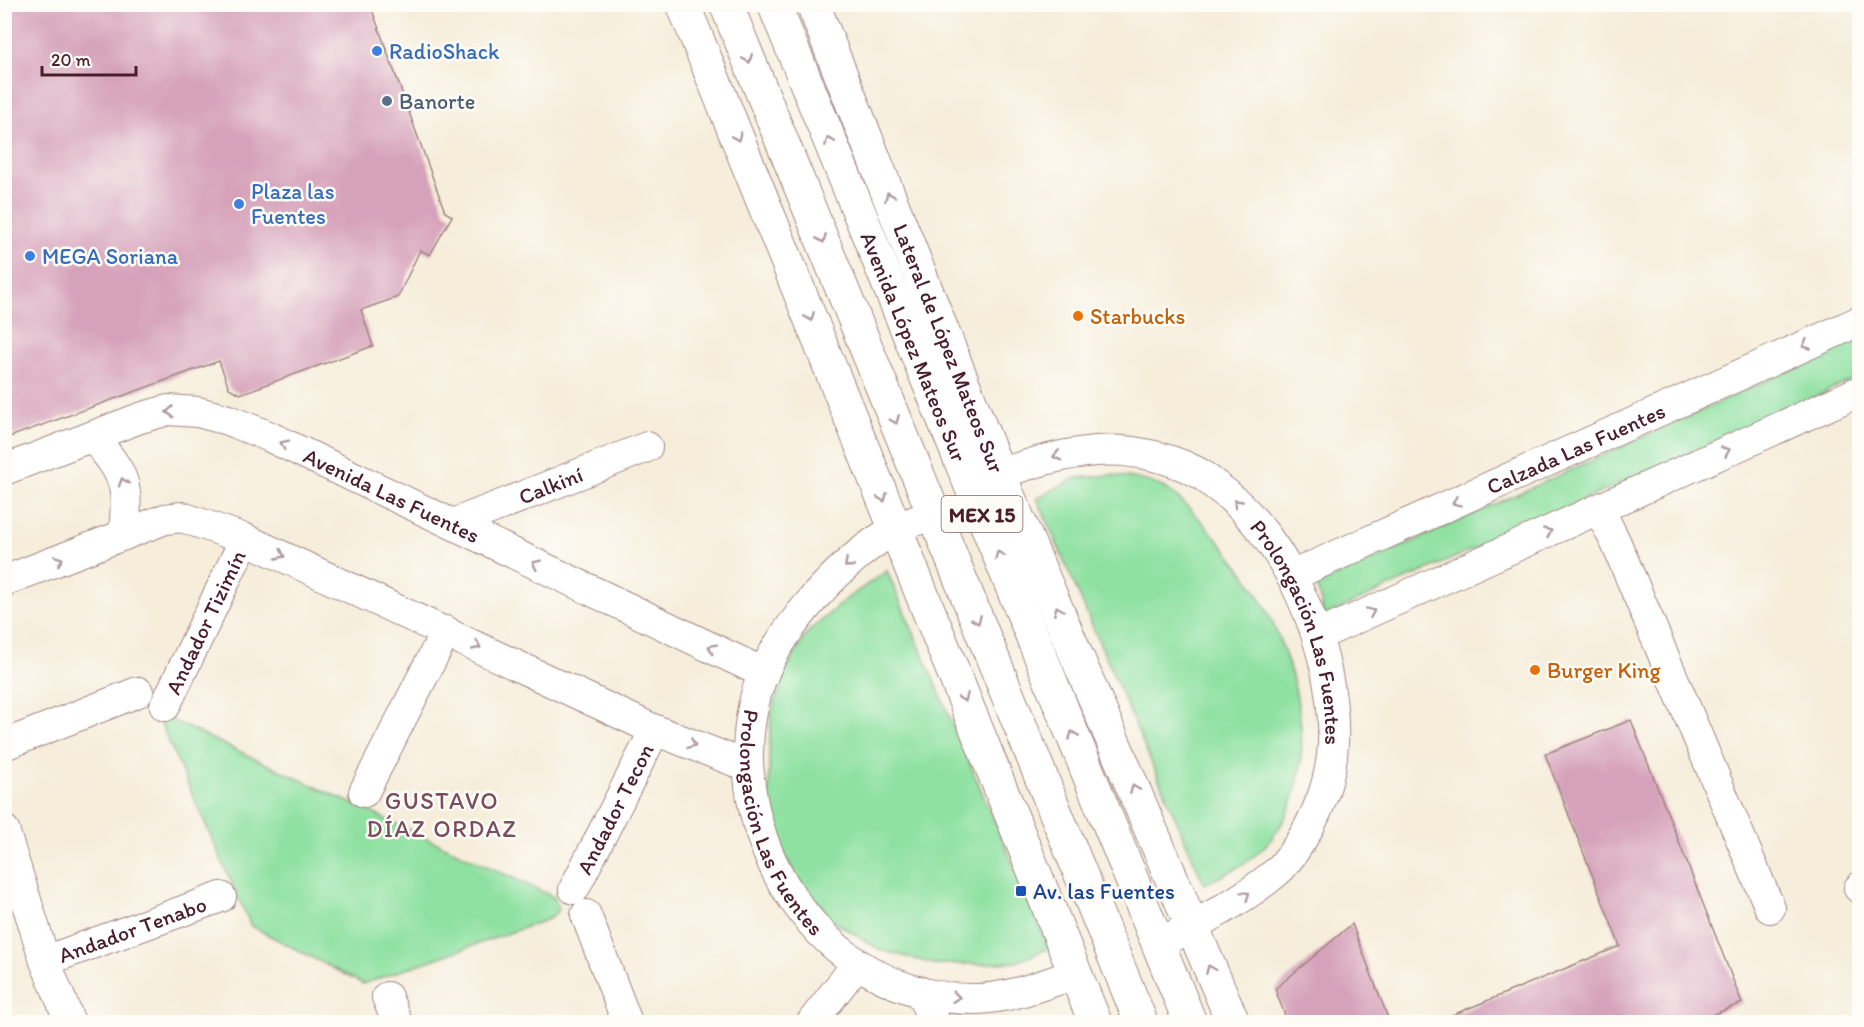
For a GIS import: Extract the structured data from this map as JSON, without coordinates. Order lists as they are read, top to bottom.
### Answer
{
  "streets": {
    "main road": ["Avenida López Mateos Sur", "Lateral de López Mateos Sur", "MEX 15"],
    "street": [
      "Calzada Las Fuentes",
      "Calkiní",
      "Avenida Las Fuentes",
      "Andador Tizimín",
      "Prolongación Las Fuentes",
      "Andador Tecon",
      "Andador Tenabo"
    ]
  },
  "crossings": [
    ["Avenida López Mateos Sur", "Prolongación Las Fuentes"],
    ["Lateral de López Mateos Sur", "Prolongación Las Fuentes"],
    ["Calzada Las Fuentes", "Prolongación Las Fuentes"],
    ["Calkiní", "Avenida Las Fuentes"],
    ["Avenida Las Fuentes", "Prolongación Las Fuentes"]
  ],
  "districts": ["GUSTAVO DÍAZ ORDAZ"],
  "places": {
    "other": [
      "RadioShack",
      "Banorte",
      "Plaza las Fuentes",
      "MEGA Soriana",
      "Starbucks",
      "Burger King"
    ],
    "transit": ["Av. las Fuentes"]
  },
  "scale_bar": "20 m"
}
